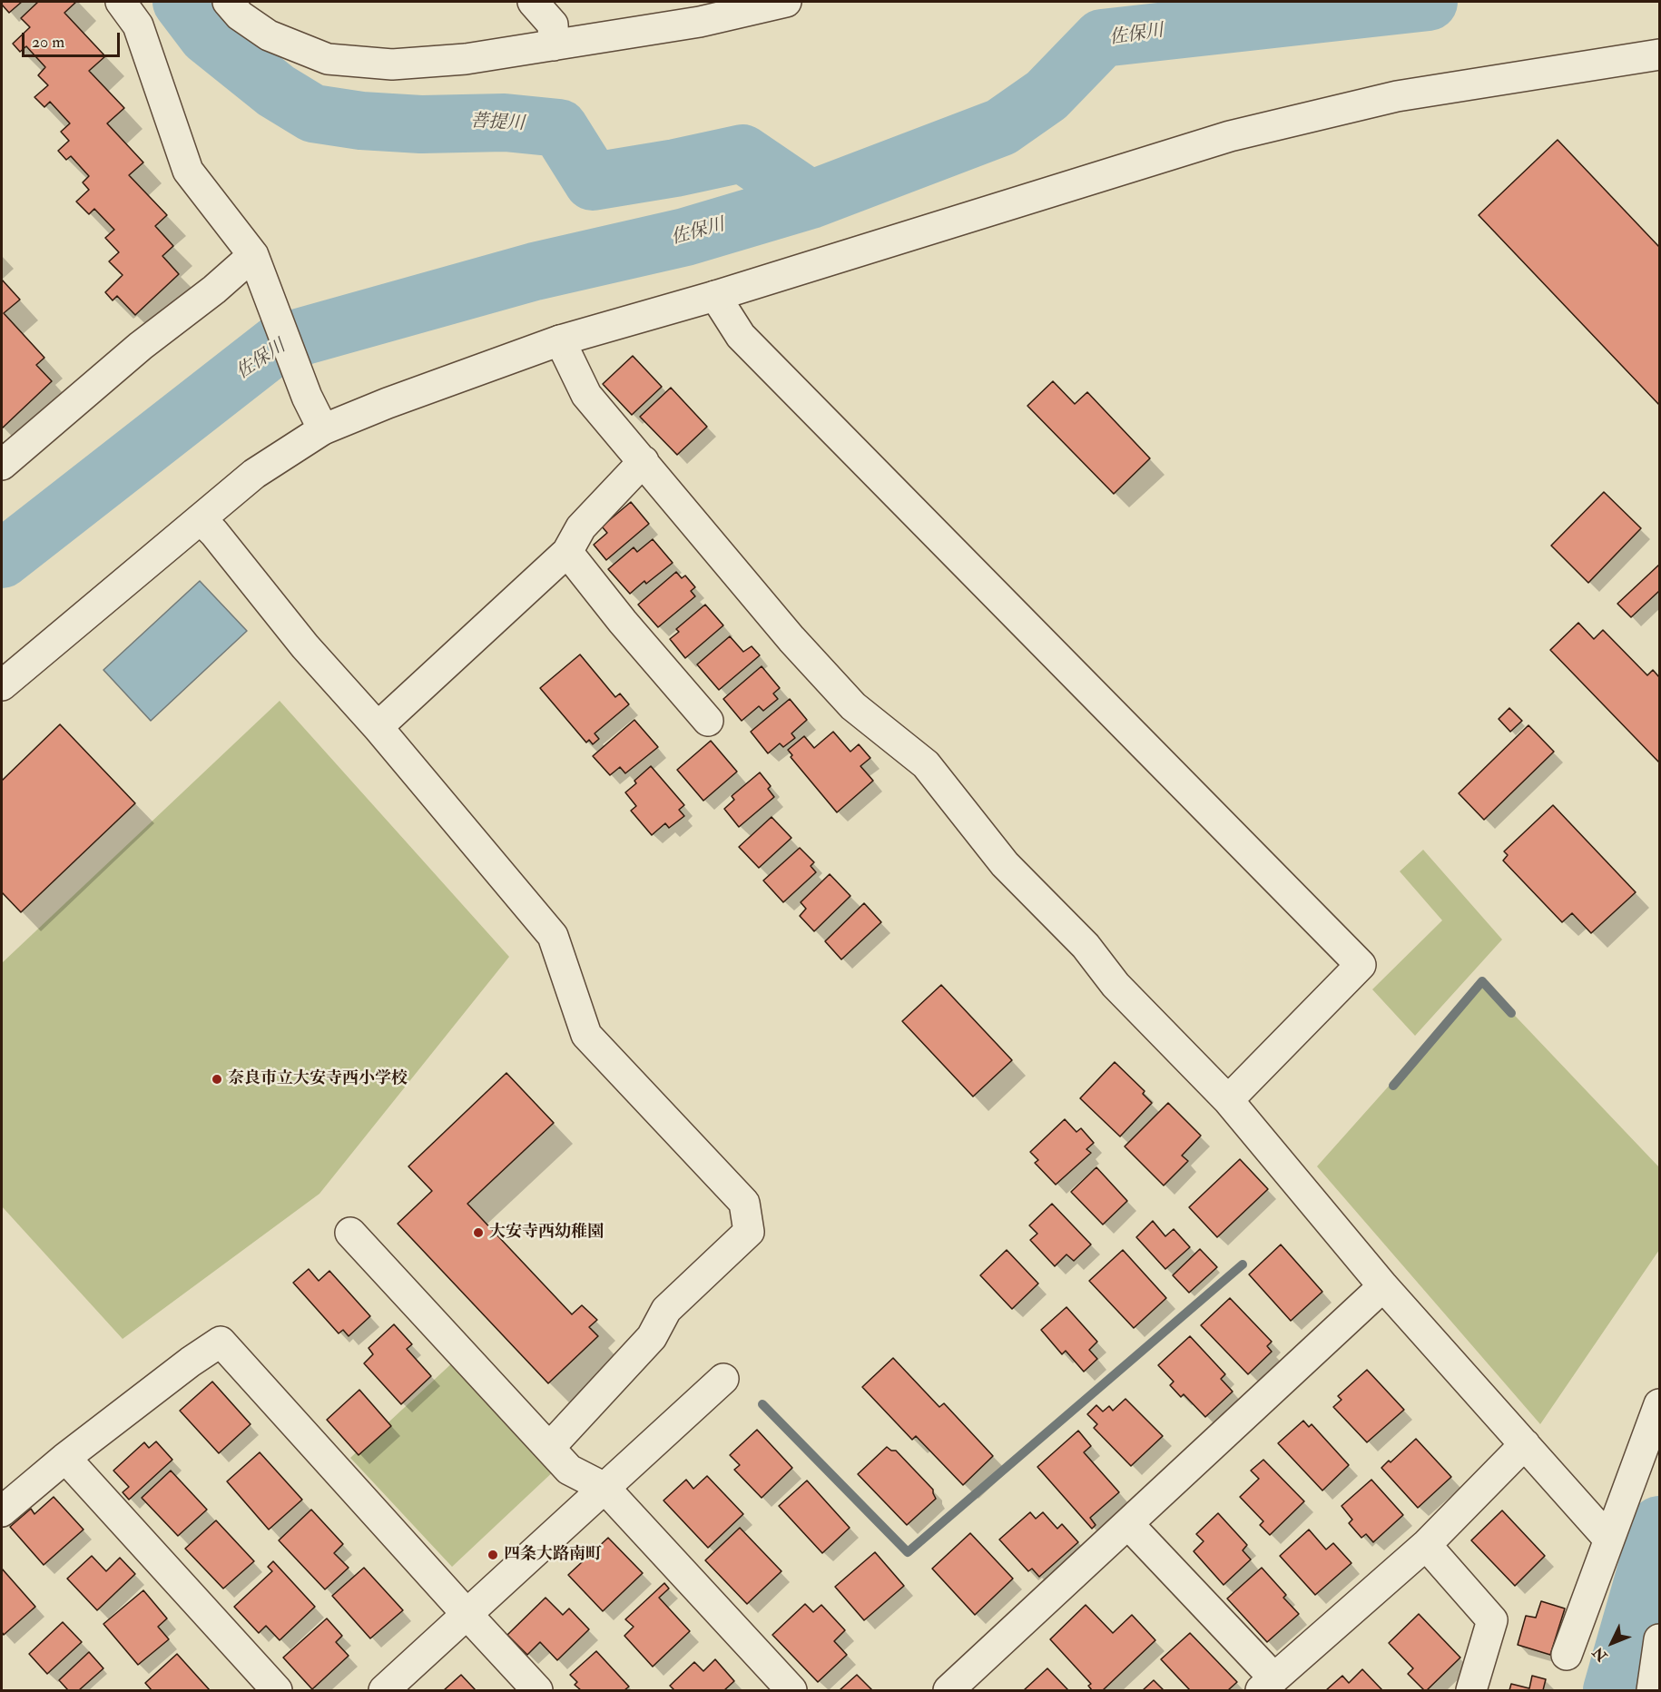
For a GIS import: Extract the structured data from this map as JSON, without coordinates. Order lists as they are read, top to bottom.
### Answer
{
  "water": ["佐保川", "菩提川"],
  "places": ["奈良市立大安寺西小学校", "大安寺西幼稚園", "四条大路南町"],
  "scale_bar": "20 m",
  "north": "bottom left"
}
